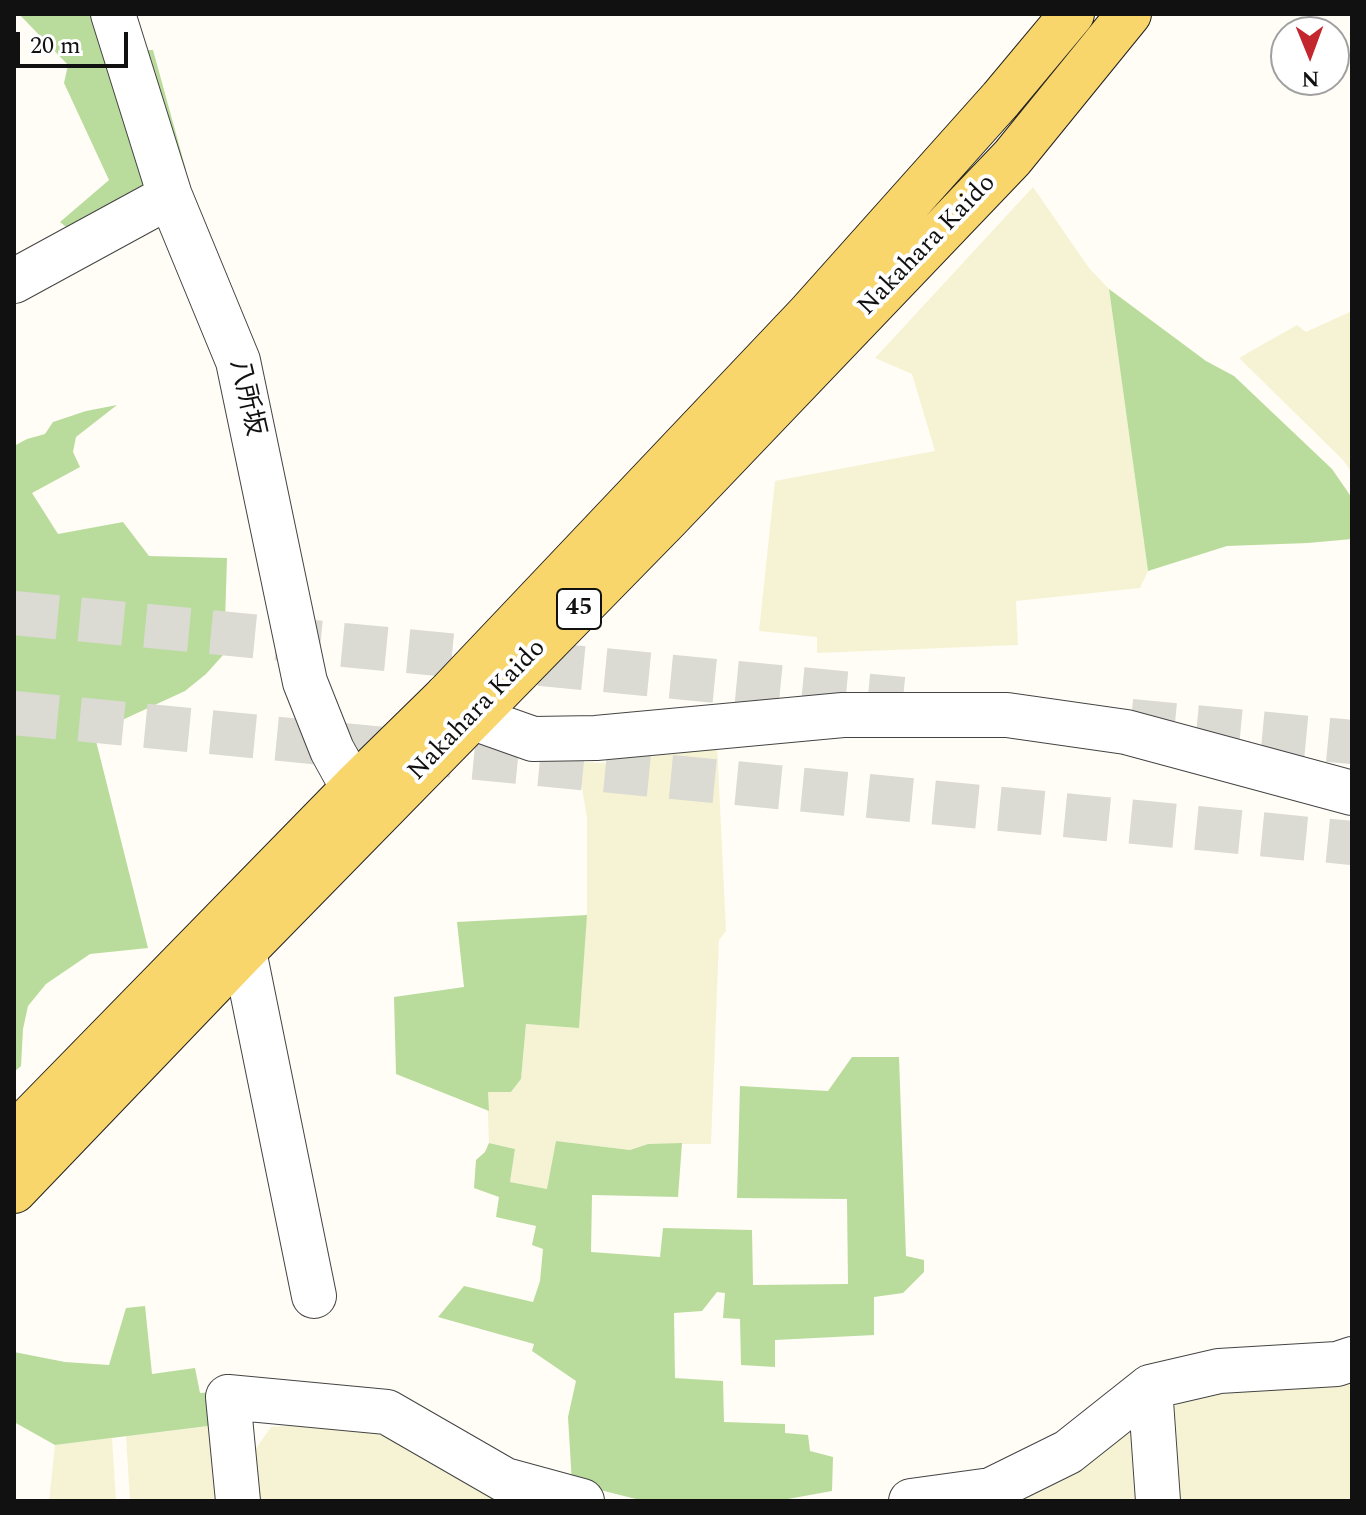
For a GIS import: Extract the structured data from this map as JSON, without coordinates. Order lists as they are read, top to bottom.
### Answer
{
  "streets": {
    "main road": ["Nakahara Kaido", "45"],
    "street": ["八所坂"]
  },
  "crossings": [
    ["Nakahara Kaido", "八所坂"]
  ],
  "scale_bar": "20 m",
  "north": "bottom"
}
